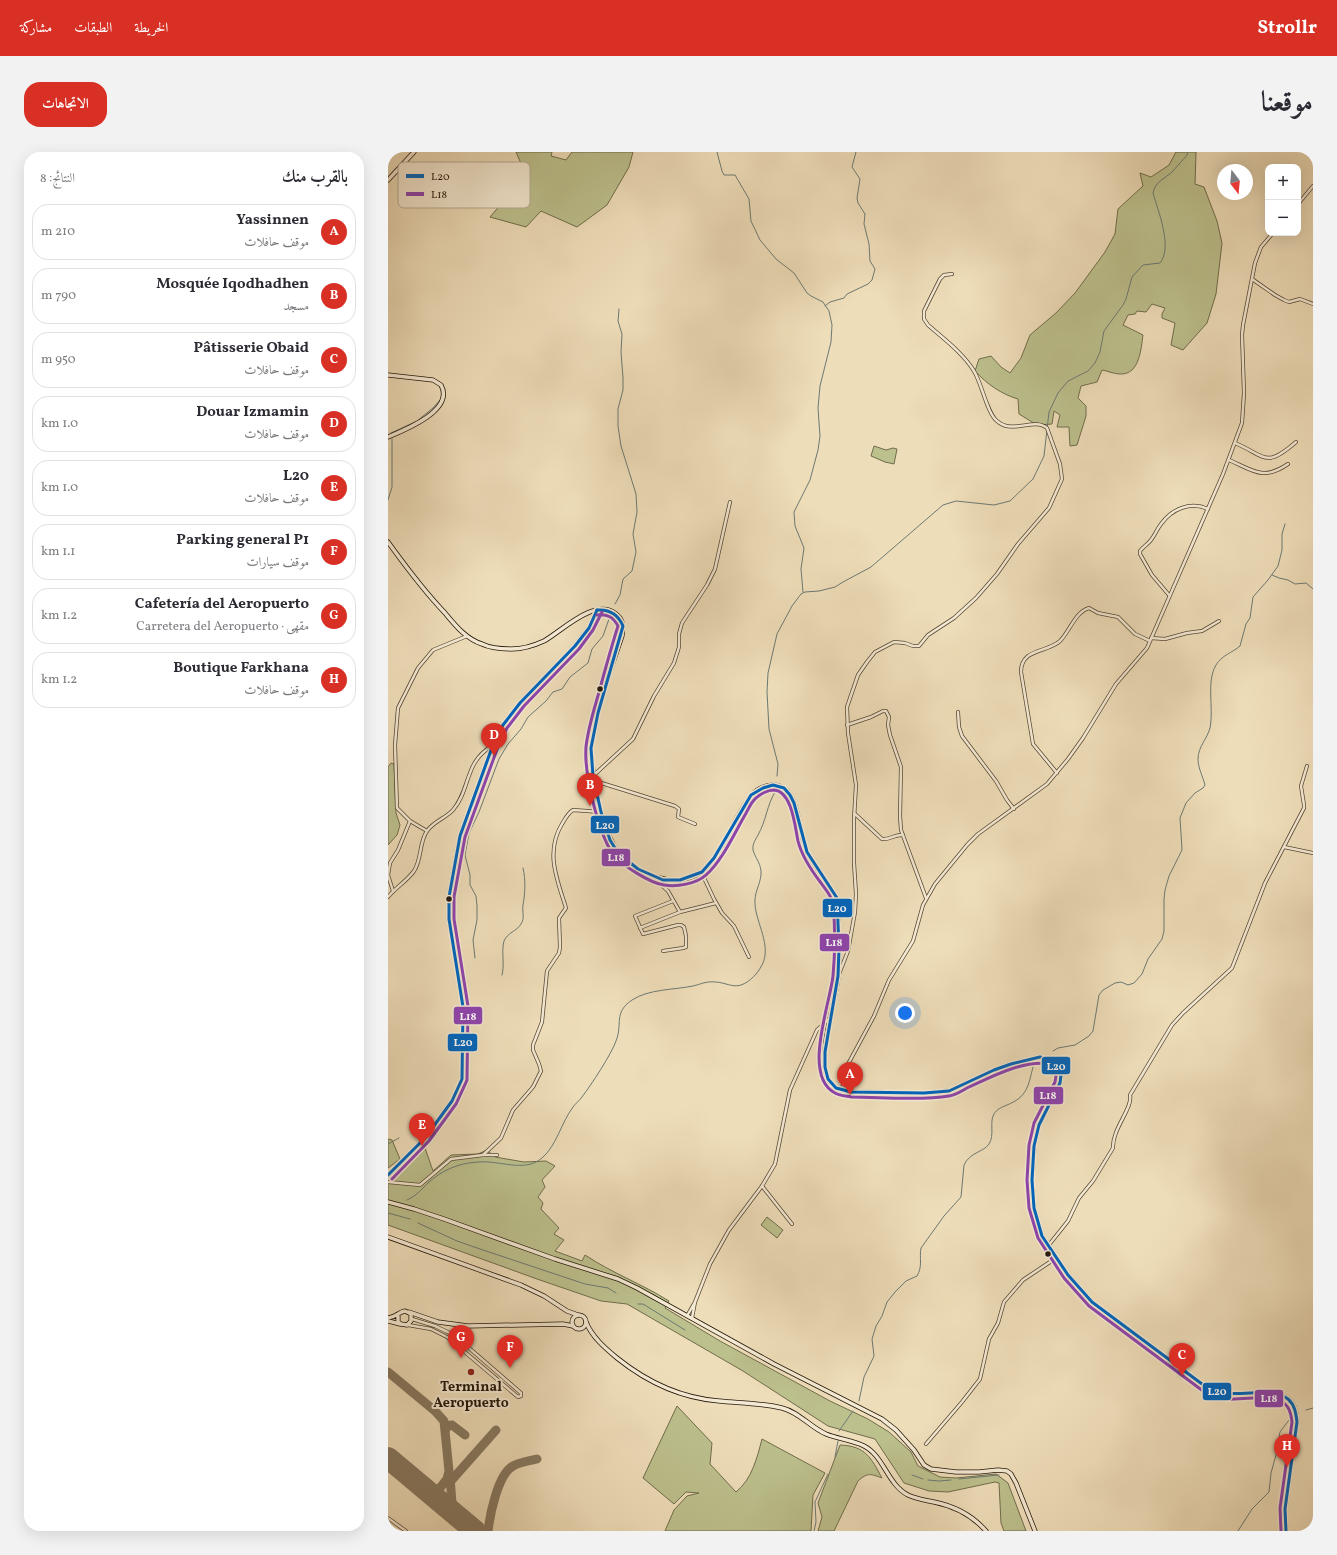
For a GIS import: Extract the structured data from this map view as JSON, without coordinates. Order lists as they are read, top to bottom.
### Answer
{
  "places": ["Terminal Aeropuerto"],
  "lines": ["transit line L20", "transit line L18"],
  "legend": ["L20", "L18"],
  "north": "bottom",
  "page": {
    "header": "Strollr",
    "nav": ["الخريطة", "الطبقات", "مشاركة"],
    "title": "موقعنا",
    "buttons": "الاتجاهات",
    "heading": ["بالقرب منك", "النتائج: 8"],
    "map_buttons": ["+", "−"],
    "list": [
      {
        "mark": "A",
        "name": "Yassinnen",
        "note": "موقف حافلات",
        "value": "210 m"
      },
      {
        "mark": "B",
        "name": "Mosquée Iqodhadhen",
        "note": "مسجد",
        "value": "790 m"
      },
      {
        "mark": "C",
        "name": "Pâtisserie Obaid",
        "note": "موقف حافلات",
        "value": "950 m"
      },
      {
        "mark": "D",
        "name": "Douar Izmamin",
        "note": "موقف حافلات",
        "value": "1.0 km"
      },
      {
        "mark": "E",
        "name": "L20",
        "note": "موقف حافلات",
        "value": "1.0 km"
      },
      {
        "mark": "F",
        "name": "Parking general P1",
        "note": "موقف سيارات",
        "value": "1.1 km"
      },
      {
        "mark": "G",
        "name": "Cafetería del Aeropuerto",
        "note": "مقهى · Carretera del Aeropuerto",
        "value": "1.2 km"
      },
      {
        "mark": "H",
        "name": "Boutique Farkhana",
        "note": "موقف حافلات",
        "value": "1.2 km"
      }
    ],
    "pins": [
      "D",
      "B",
      "A",
      "E",
      "G",
      "F",
      "C",
      "H"
    ]
  }
}
